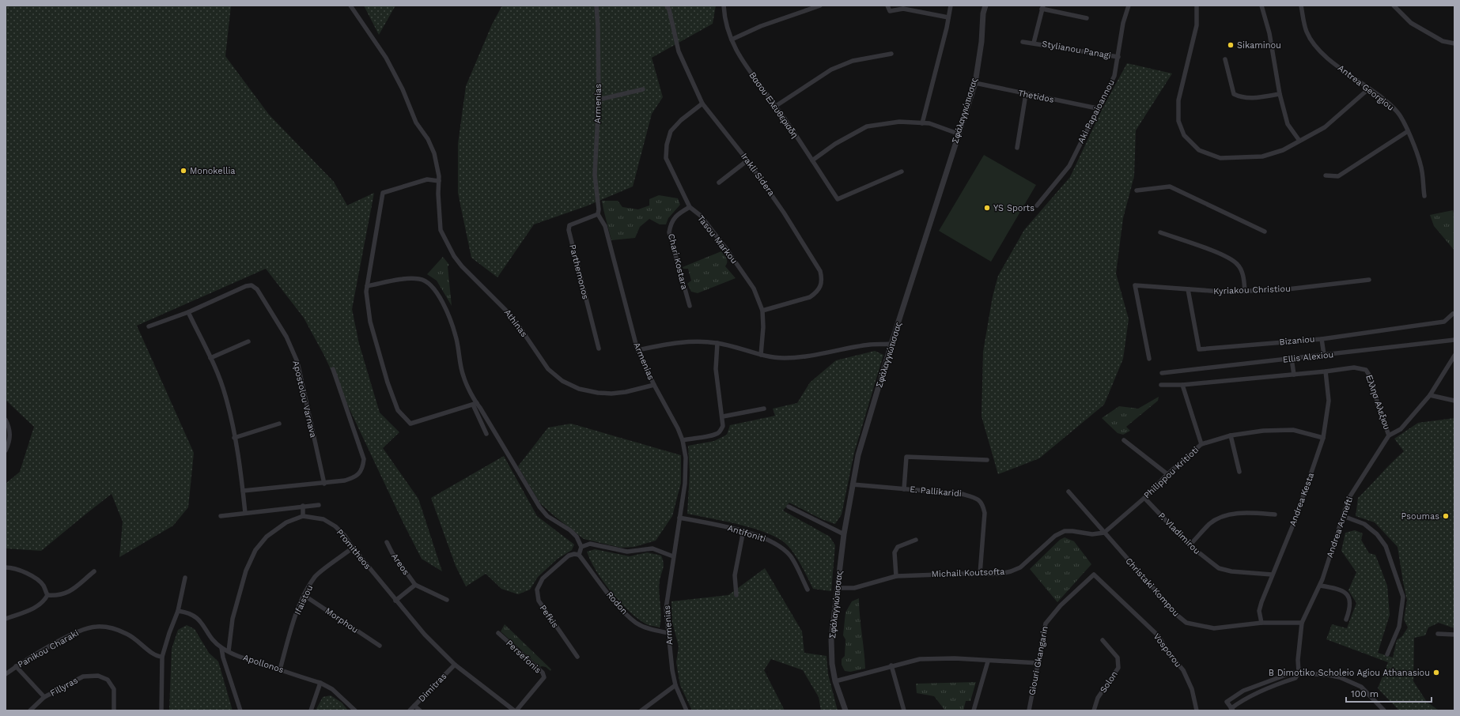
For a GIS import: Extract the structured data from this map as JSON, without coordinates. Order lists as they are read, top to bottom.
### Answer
{
  "streets": {
    "street": [
      "Stylianou Panagi",
      "Antrea Georgiou",
      "Thetidos",
      "Armenias",
      "Βασου Ελευθεριαδη",
      "Σφάλαγγιώτισσας",
      "Aki Papaioannou",
      "Irakli Sidera",
      "Tasou Markou",
      "Chari Kostara",
      "Parthemonos",
      "Kyriakou Christiou",
      "Athinas",
      "Bizaniou",
      "Ellis Alexiou",
      "Apostolou Varnava",
      "Ελλησ Αλεξιου",
      "Philippou Kritioti",
      "E. Pallikaridi",
      "Andrea Kesta",
      "Andrea Armefti",
      "Antifoniti",
      "P. Vladimirou",
      "Promitheos",
      "Areos",
      "Michail Koutsofta",
      "Christaki Kompou",
      "Ifaistou",
      "Rodon",
      "Pefkis",
      "Morphou",
      "Panikou Charaki",
      "Vosporou",
      "Persefonis",
      "Giouri Gkangarin",
      "Apollonos",
      "Solon",
      "Fillyras",
      "Dimitras"
    ]
  },
  "crossings": [
    ["Stylianou Panagi", "Aki Papaioannou"],
    ["Thetidos", "Σφάλαγγιώτισσας"],
    ["Thetidos", "Aki Papaioannou"],
    ["Armenias", "Parthemonos"],
    ["Armenias", "Athinas"],
    ["Armenias", "Antifoniti"],
    ["Armenias", "Rodon"],
    ["Σφάλαγγιώτισσας", "E. Pallikaridi"],
    ["Σφάλαγγιώτισσας", "Michail Koutsofta"],
    ["Irakli Sidera", "Tasou Markou"],
    ["Tasou Markou", "Chari Kostara"],
    ["Kyriakou Christiou", "Bizaniou"],
    ["Ellis Alexiou", "Ελλησ Αλεξιου"],
    ["Ellis Alexiou", "Andrea Kesta"],
    ["Ελλησ Αλεξιου", "Andrea Armefti"],
    ["Philippou Kritioti", "Andrea Kesta"],
    ["Philippou Kritioti", "P. Vladimirou"],
    ["Philippou Kritioti", "Michail Koutsofta"],
    ["Philippou Kritioti", "Christaki Kompou"],
    ["E. Pallikaridi", "Michail Koutsofta"],
    ["Andrea Kesta", "P. Vladimirou"],
    ["Andrea Kesta", "Christaki Kompou"],
    ["Andrea Armefti", "Christaki Kompou"],
    ["Promitheos", "Ifaistou"],
    ["Promitheos", "Persefonis"],
    ["Promitheos", "Apollonos"],
    ["Promitheos", "Dimitras"],
    ["Michail Koutsofta", "Christaki Kompou"],
    ["Ifaistou", "Morphou"],
    ["Ifaistou", "Apollonos"],
    ["Rodon", "Pefkis"],
    ["Vosporou", "Giouri Gkangarin"]
  ],
  "places": [
    "Sikaminou",
    "Monokellia",
    "YS Sports",
    "Psoumas",
    "B Dimotiko Scholeio Agiou Athanasiou"
  ],
  "scale_bar": "100 m"
}
